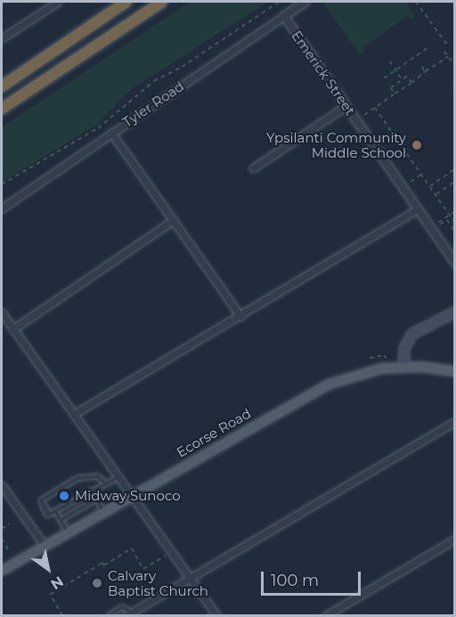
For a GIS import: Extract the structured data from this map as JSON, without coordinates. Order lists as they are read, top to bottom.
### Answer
{
  "streets": {
    "main road": ["Ecorse Road"],
    "street": ["Emerick Street", "Tyler Road"]
  },
  "crossings": [
    ["Emerick Street", "Tyler Road"]
  ],
  "places": ["Ypsilanti Community Middle School", "Midway Sunoco", "Calvary Baptist Church"],
  "scale_bar": "100 m",
  "north": "bottom right"
}
